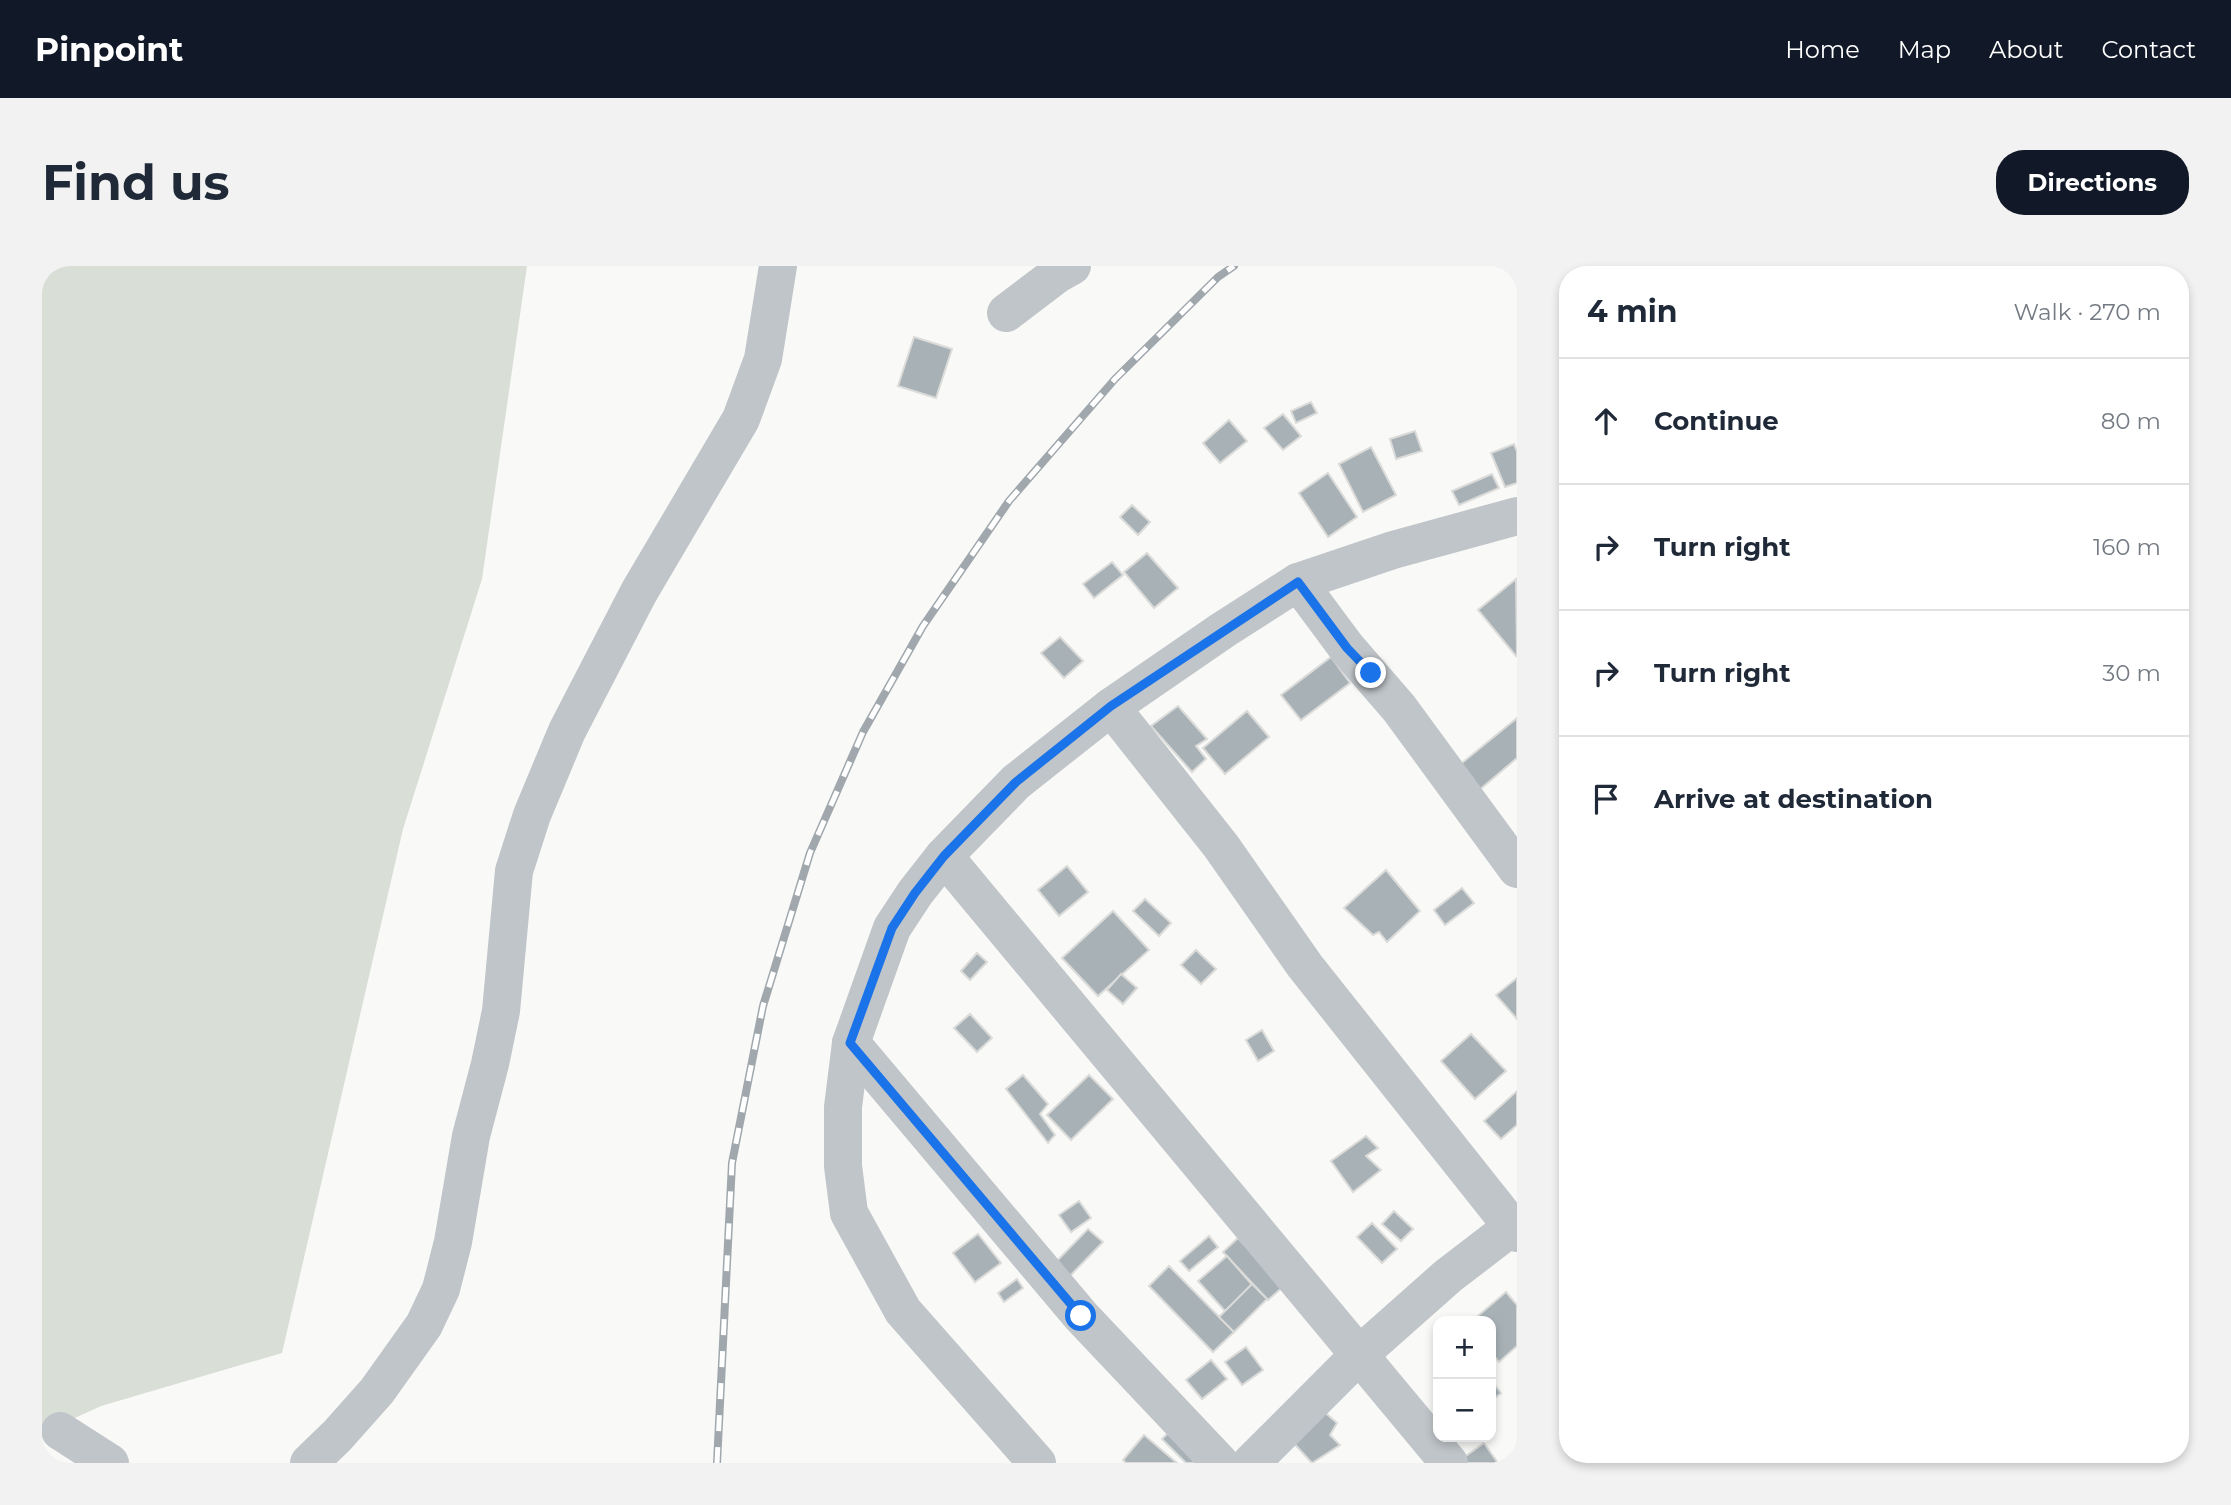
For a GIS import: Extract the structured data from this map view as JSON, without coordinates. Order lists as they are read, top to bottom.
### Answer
{
  "page": {
    "header": "Pinpoint",
    "nav": [
      "Home",
      "Map",
      "About",
      "Contact"
    ],
    "buttons": "Directions",
    "title": "Find us",
    "heading": ["4 min", "Walk · 270 m"],
    "list": [
      ["Continue", "80 m"],
      ["Turn right", "160 m"],
      ["Turn right", "30 m"],
      "Arrive at destination"
    ],
    "map_buttons": ["+", "−"]
  }
}
